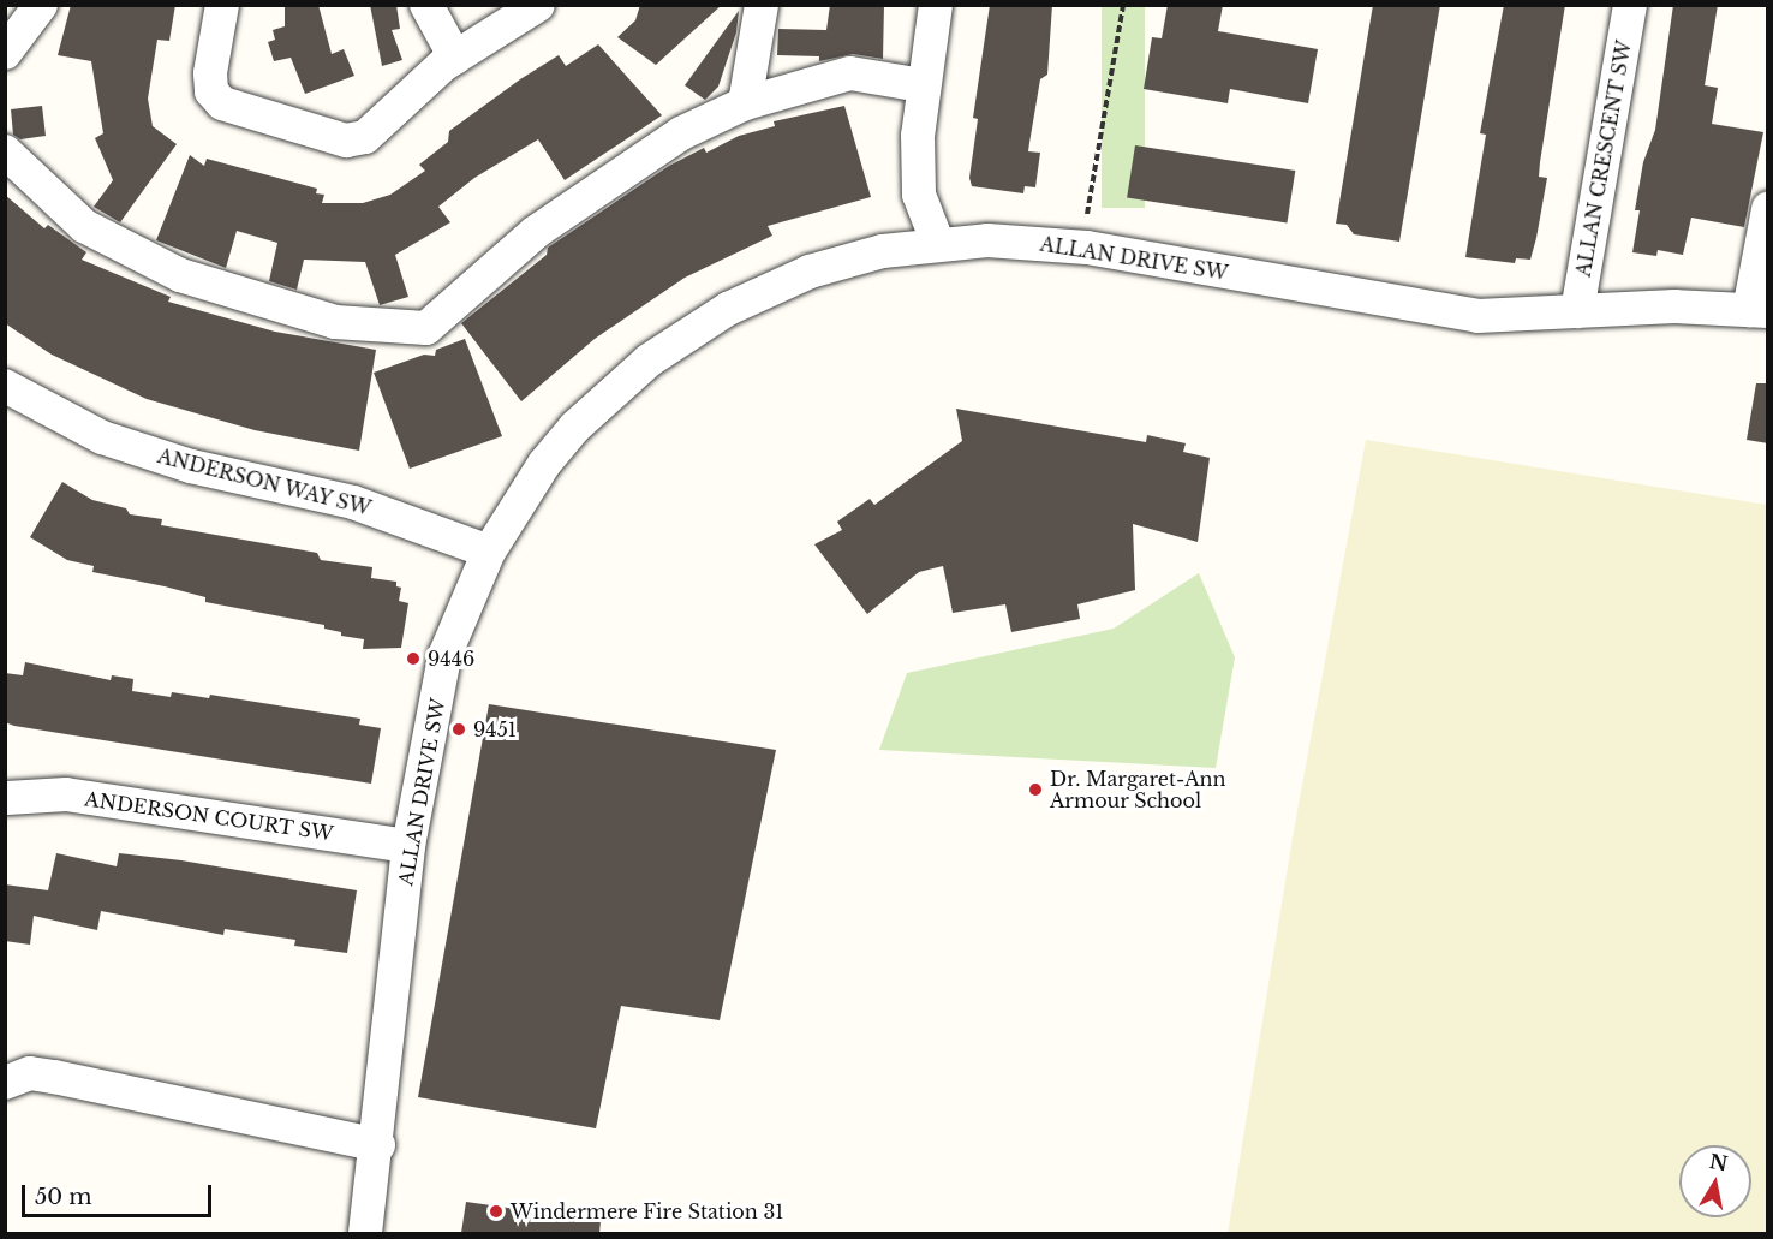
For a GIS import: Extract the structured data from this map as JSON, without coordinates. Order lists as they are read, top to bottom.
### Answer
{
  "streets": {
    "street": [
      "ALLAN CRESCENT SW",
      "ALLAN DRIVE SW",
      "ANDERSON WAY SW",
      "ANDERSON COURT SW"
    ]
  },
  "crossings": [
    ["ALLAN CRESCENT SW", "ALLAN DRIVE SW"],
    ["ALLAN DRIVE SW", "ANDERSON WAY SW"],
    ["ALLAN DRIVE SW", "ANDERSON COURT SW"]
  ],
  "places": [
    "9446",
    "9451",
    "Dr. Margaret-Ann Armour School",
    "Windermere Fire Station 31"
  ],
  "scale_bar": "50 m",
  "north": "top"
}
